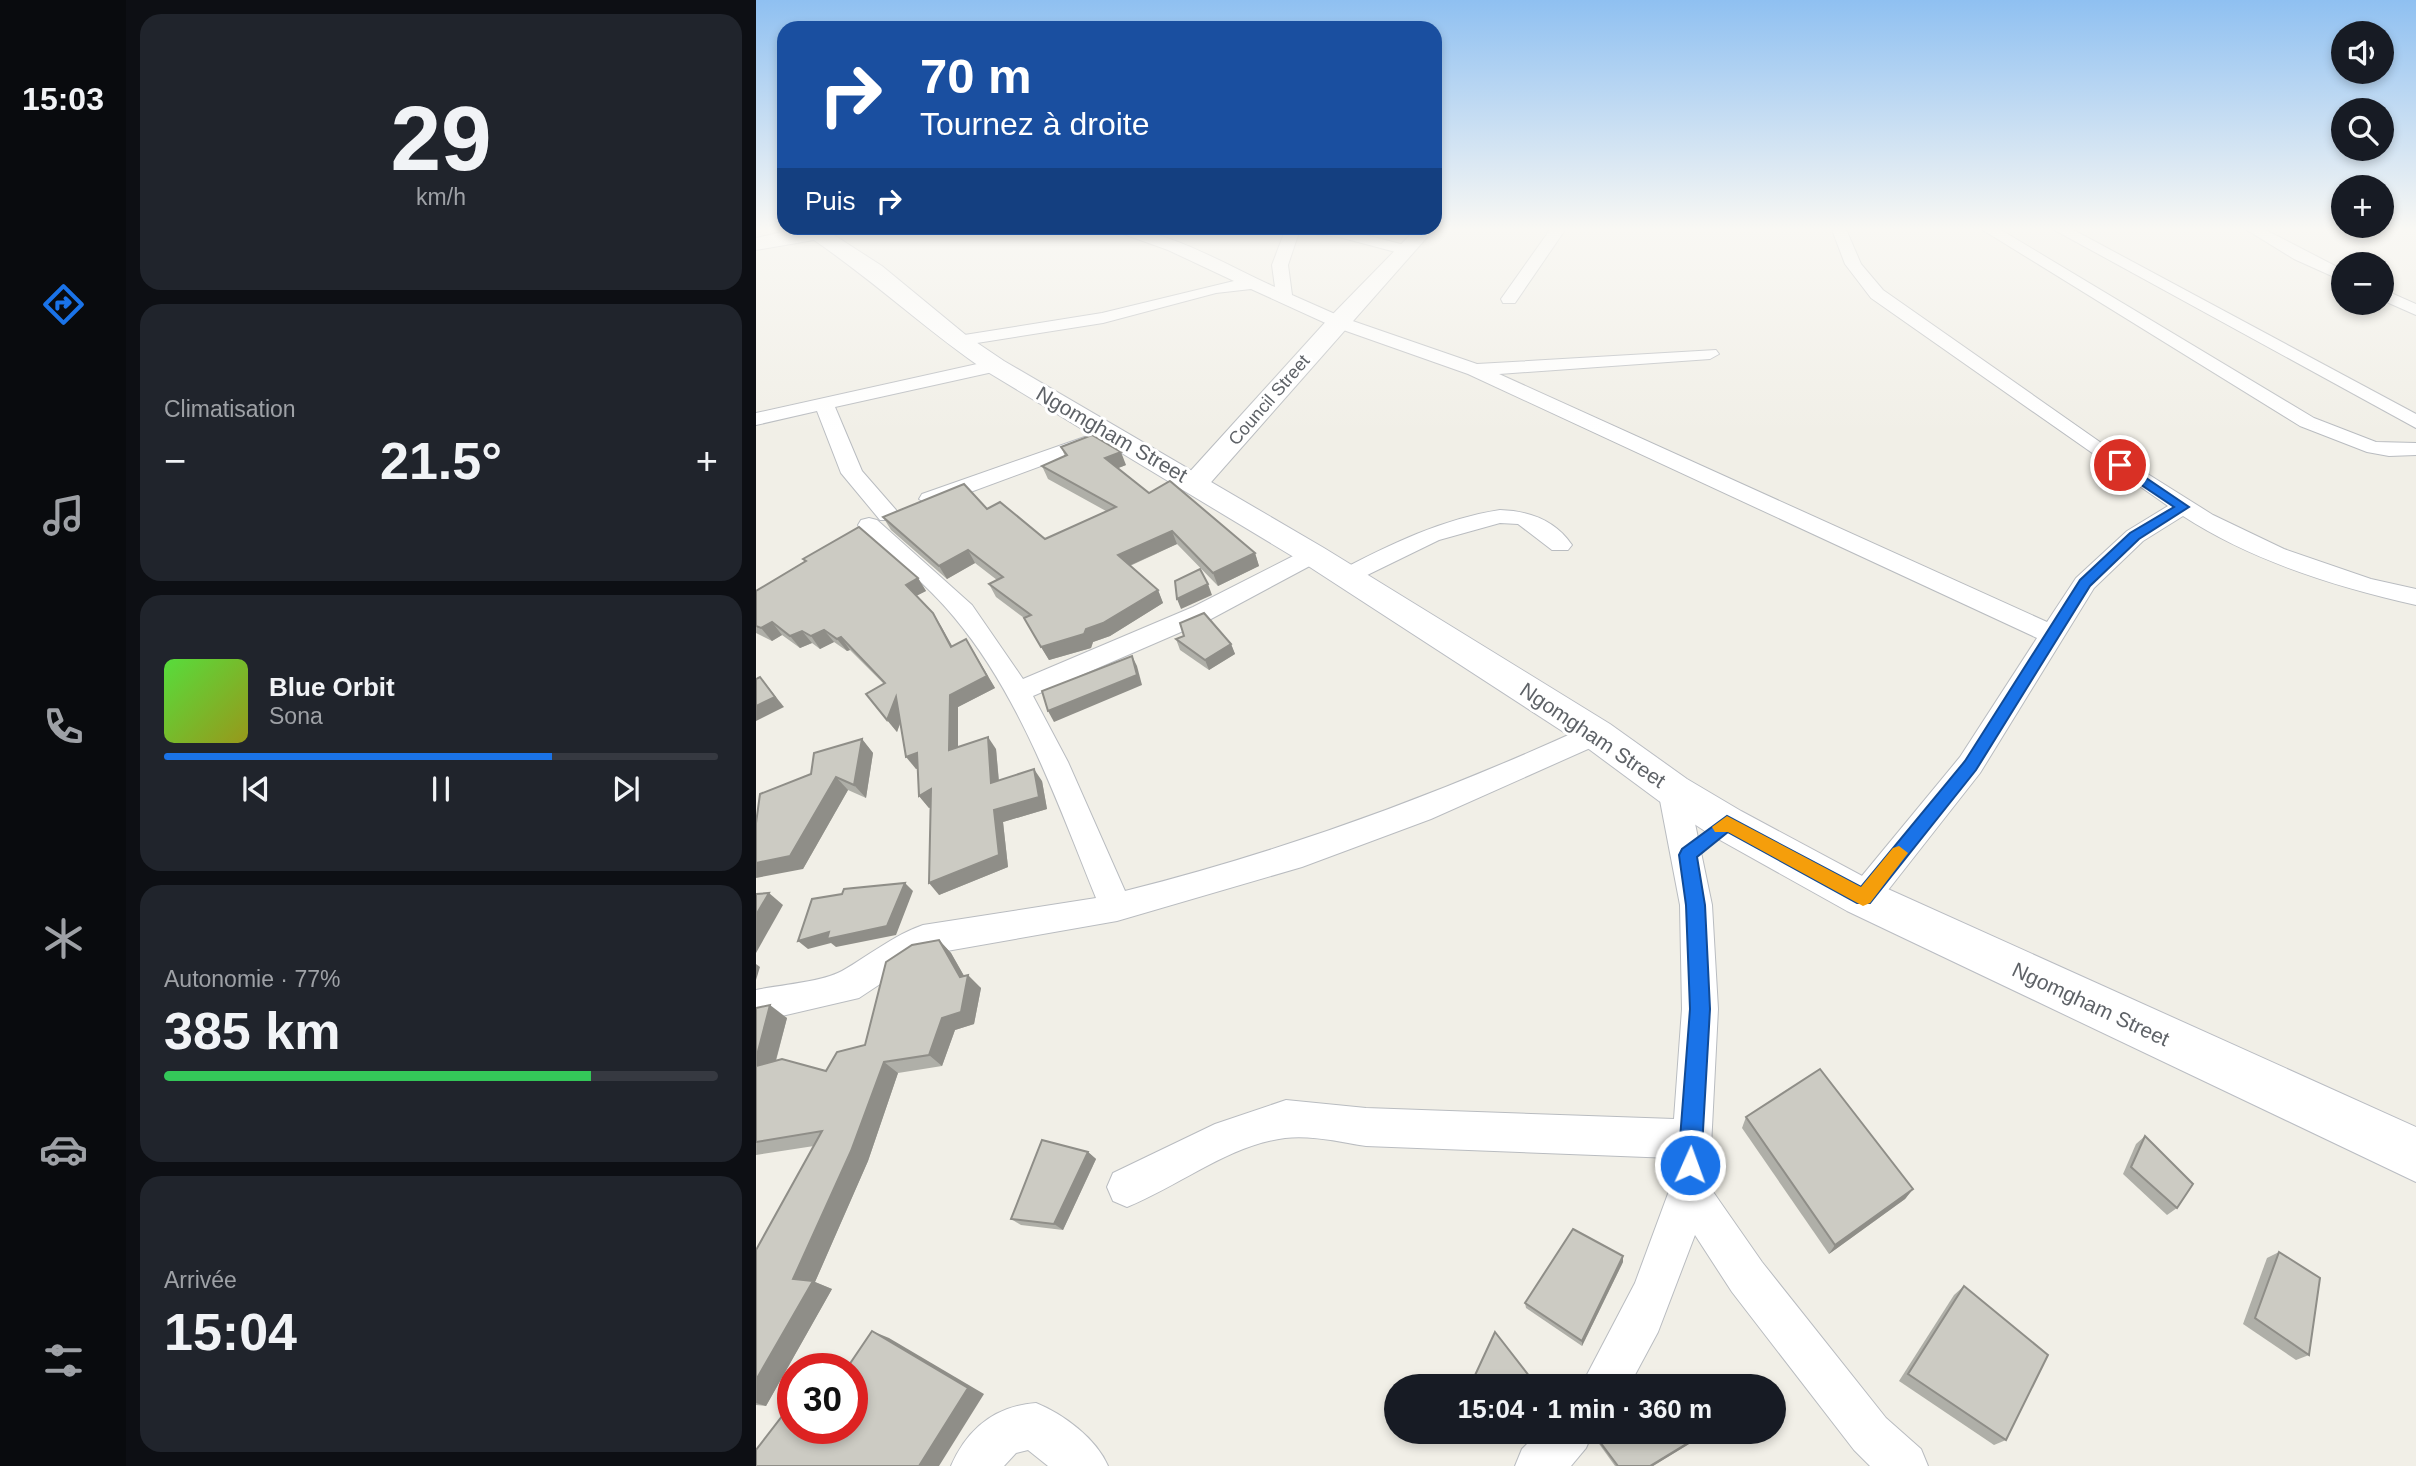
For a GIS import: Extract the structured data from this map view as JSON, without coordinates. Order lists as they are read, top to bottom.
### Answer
{
  "streets": {
    "main road": ["Ngomgham Street"],
    "street": ["Council Street"]
  },
  "crossings": [
    ["Council Street", "Ngomgham Street"]
  ],
  "page": {
    "tabs": "15:03",
    "tile": [
      ["29", "km/h"],
      "Climatisation",
      ["Autonomie · 77%", "385 km"],
      ["Arrivée", "15:04"]
    ],
    "map_buttons": ["+", "−"],
    "turn": ["70 m", "Tournez à droite"],
    "then": "Puis",
    "heat": ["−", "21.5°", "+"],
    "song": ["Blue Orbit", "Sona"],
    "limit": "30",
    "trip": "15:04 · 1 min · 360 m"
  }
}
